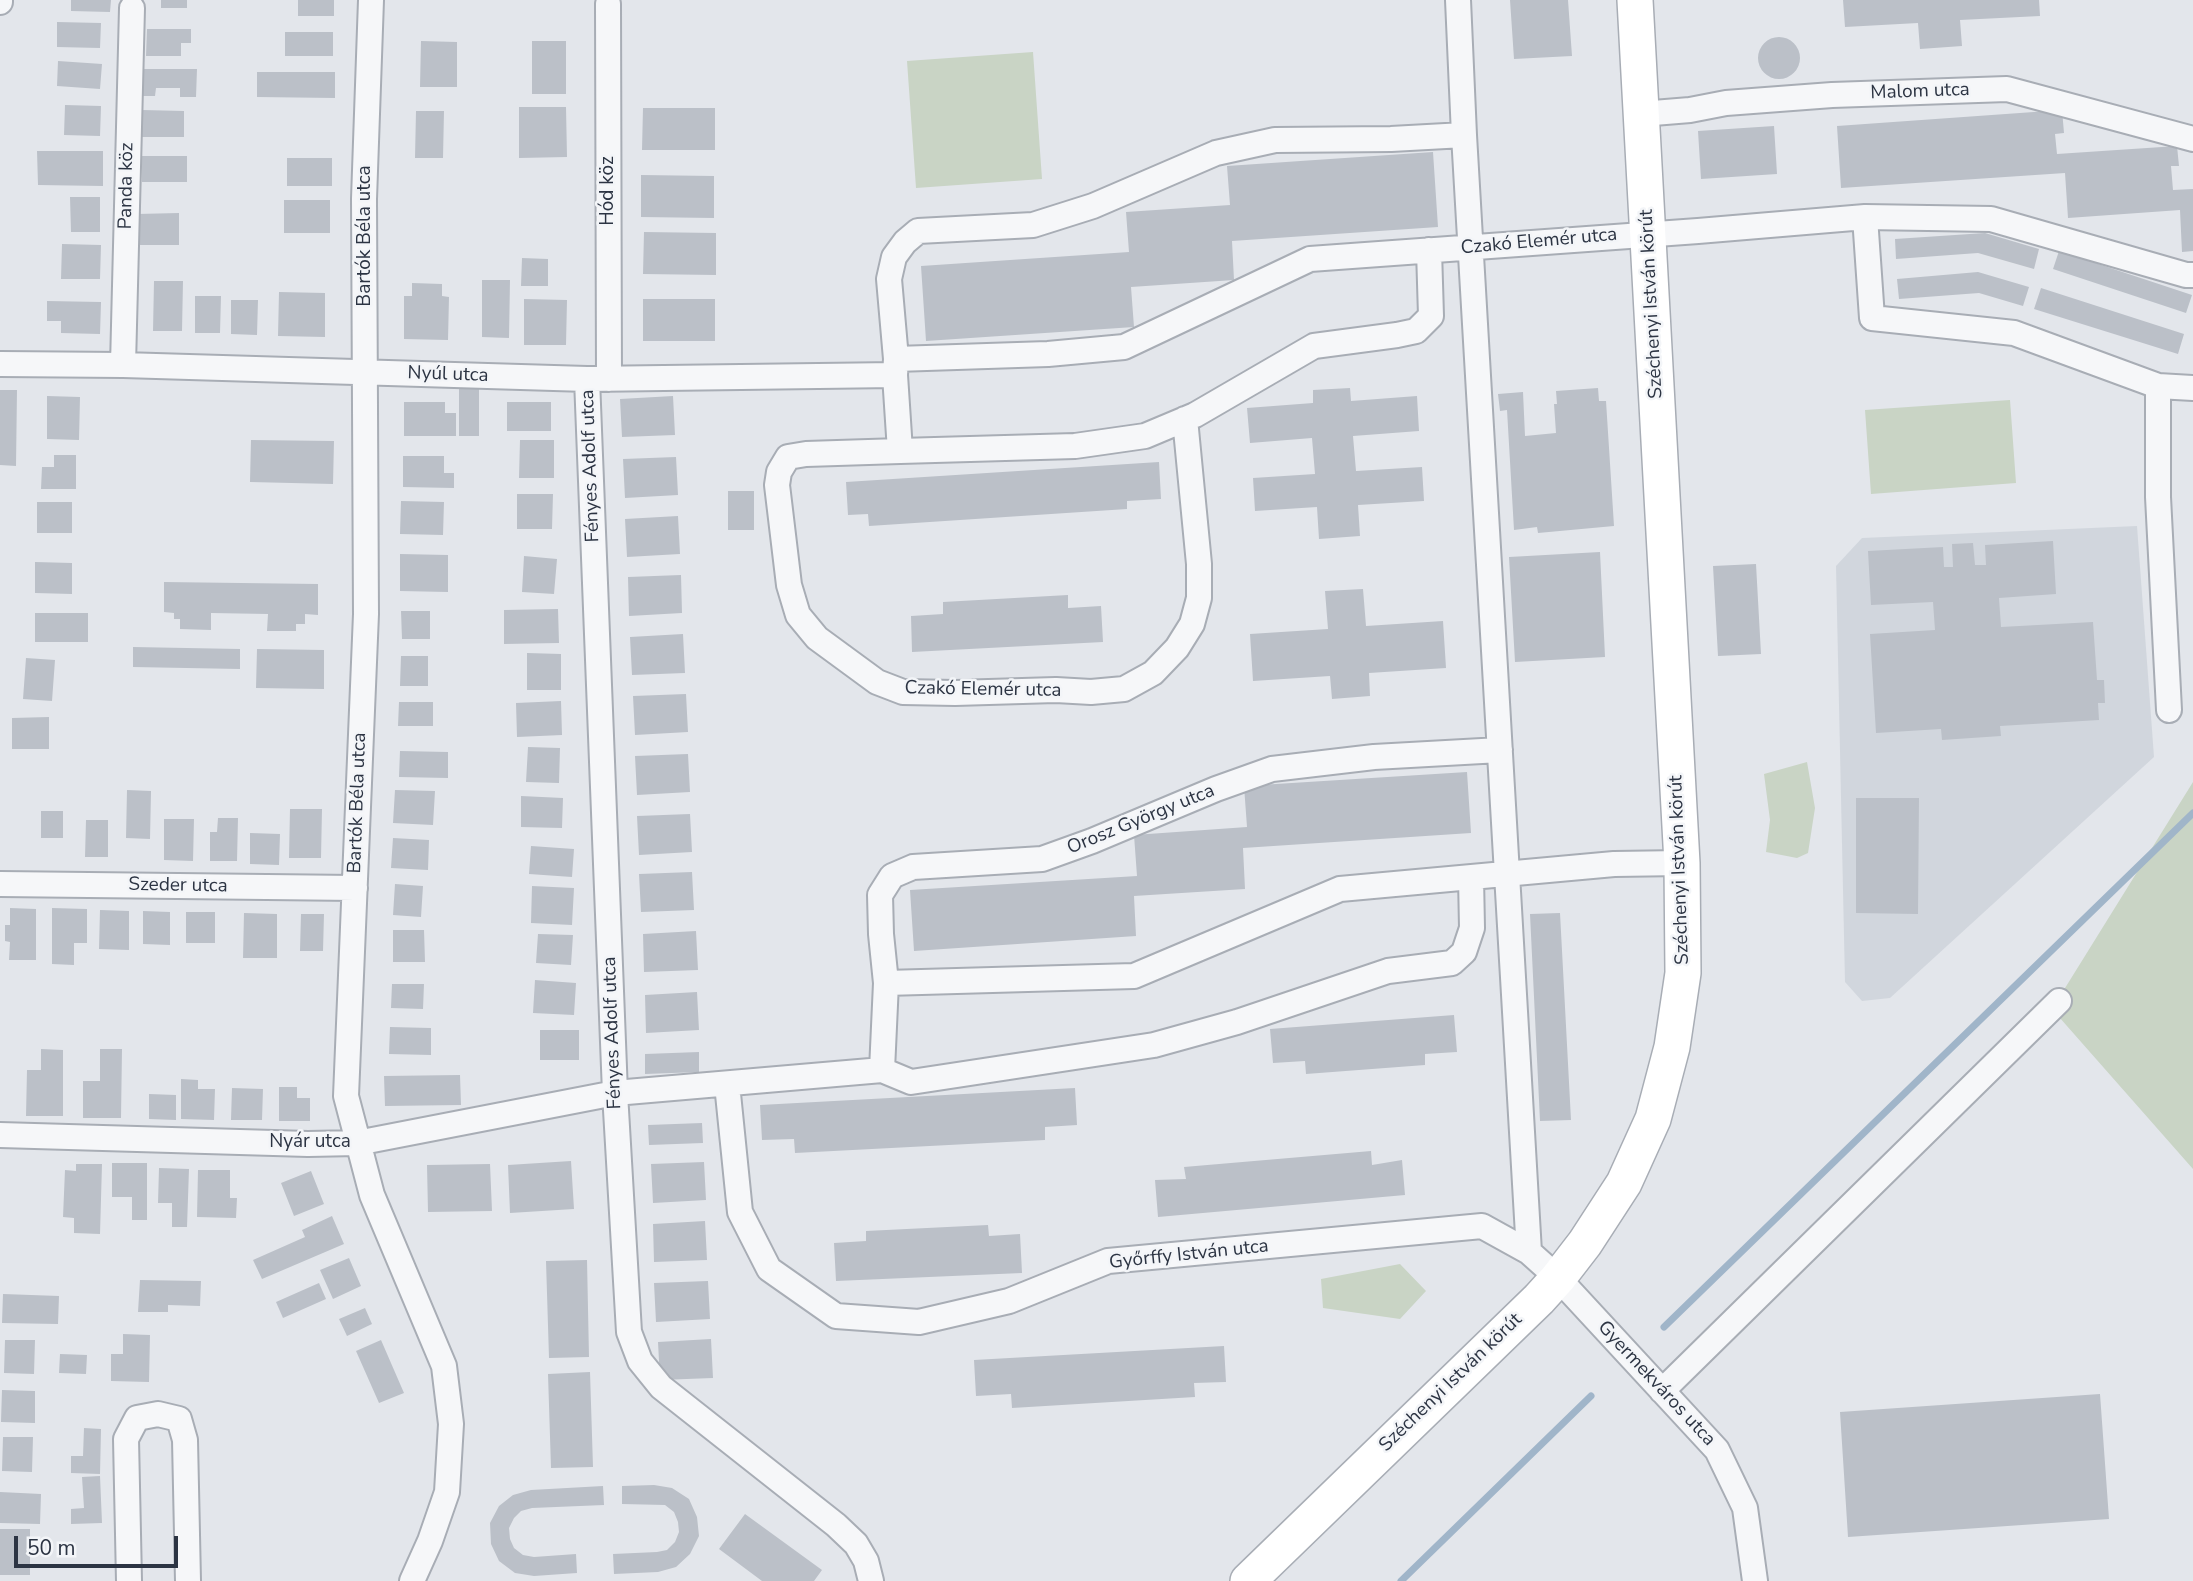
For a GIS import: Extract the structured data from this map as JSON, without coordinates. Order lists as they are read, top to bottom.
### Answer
{
  "streets": {
    "street": [
      "Malom utca",
      "Panda köz",
      "Hód köz",
      "Bartók Béla utca",
      "Czakó Elemér utca",
      "Széchenyi István körút",
      "Nyúl utca",
      "Fényes Adolf utca",
      "Orosz György utca",
      "Szeder utca",
      "Nyár utca",
      "Győrffy István utca",
      "Gyermekváros utca"
    ]
  },
  "crossings": [
    ["Malom utca", "Széchenyi István körút"],
    ["Panda köz", "Nyúl utca"],
    ["Hód köz", "Nyúl utca"],
    ["Hód köz", "Fényes Adolf utca"],
    ["Bartók Béla utca", "Nyúl utca"],
    ["Bartók Béla utca", "Szeder utca"],
    ["Bartók Béla utca", "Nyár utca"],
    ["Czakó Elemér utca", "Széchenyi István körút"],
    ["Czakó Elemér utca", "Nyúl utca"],
    ["Széchenyi István körút", "Győrffy István utca"],
    ["Széchenyi István körút", "Gyermekváros utca"],
    ["Nyúl utca", "Fényes Adolf utca"],
    ["Fényes Adolf utca", "Nyár utca"],
    ["Győrffy István utca", "Gyermekváros utca"]
  ],
  "scale_bar": "50 m"
}
